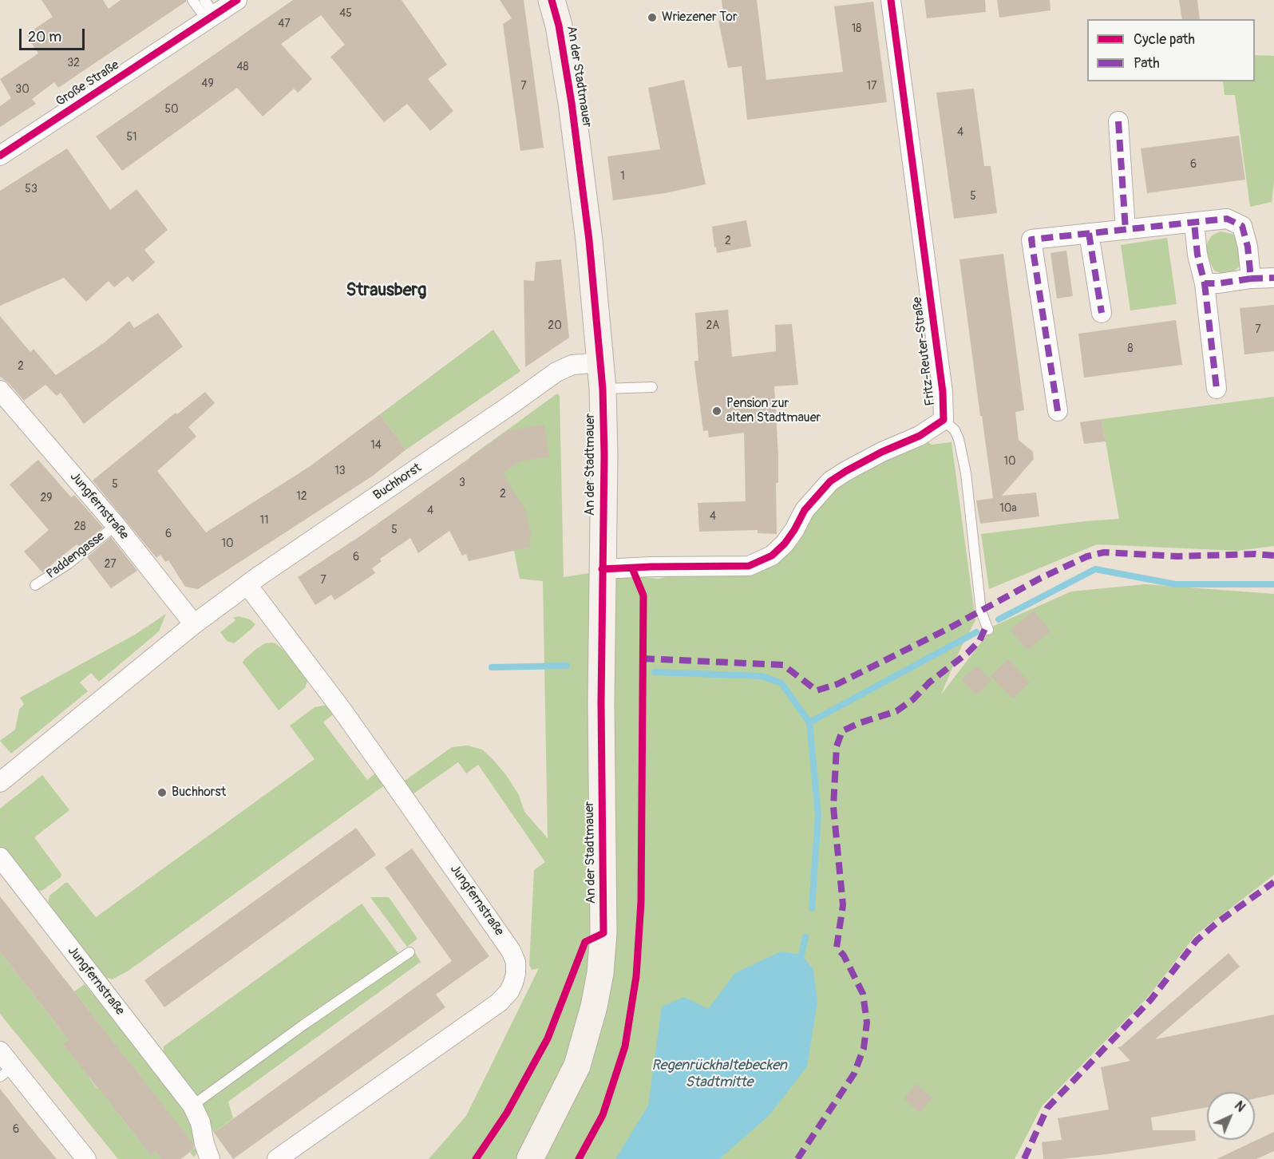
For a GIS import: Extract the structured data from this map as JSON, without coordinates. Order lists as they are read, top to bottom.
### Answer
{
  "streets": {
    "street": [
      "An der Stadtmauer",
      "Große Straße",
      "Fritz-Reuter-Straße",
      "Buchhorst",
      "Jungfernstraße"
    ],
    "lane": ["Paddengasse"]
  },
  "crossings": [
    ["An der Stadtmauer", "Fritz-Reuter-Straße"],
    ["An der Stadtmauer", "Buchhorst"],
    ["Buchhorst", "Jungfernstraße"],
    ["Jungfernstraße", "Paddengasse"]
  ],
  "districts": ["Strausberg"],
  "water": ["Regenrückhaltebecken Stadtmitte"],
  "places": ["Wriezener Tor", "Pension zur alten Stadtmauer", "Buchhorst"],
  "house_numbers": [
    "45",
    "47",
    "18",
    "32",
    "48",
    "49",
    "7",
    "17",
    "30",
    "50",
    "4",
    "51",
    "6",
    "1",
    "53",
    "5",
    "2",
    "20",
    "2A",
    "7",
    "8",
    "2",
    "14",
    "10",
    "13",
    "3",
    "5",
    "2",
    "12",
    "29",
    "10a",
    "4",
    "4",
    "11",
    "28",
    "5",
    "6",
    "10",
    "6",
    "27",
    "7",
    "6"
  ],
  "legend": ["Cycle path", "Path"],
  "scale_bar": "20 m",
  "north": "top right"
}
